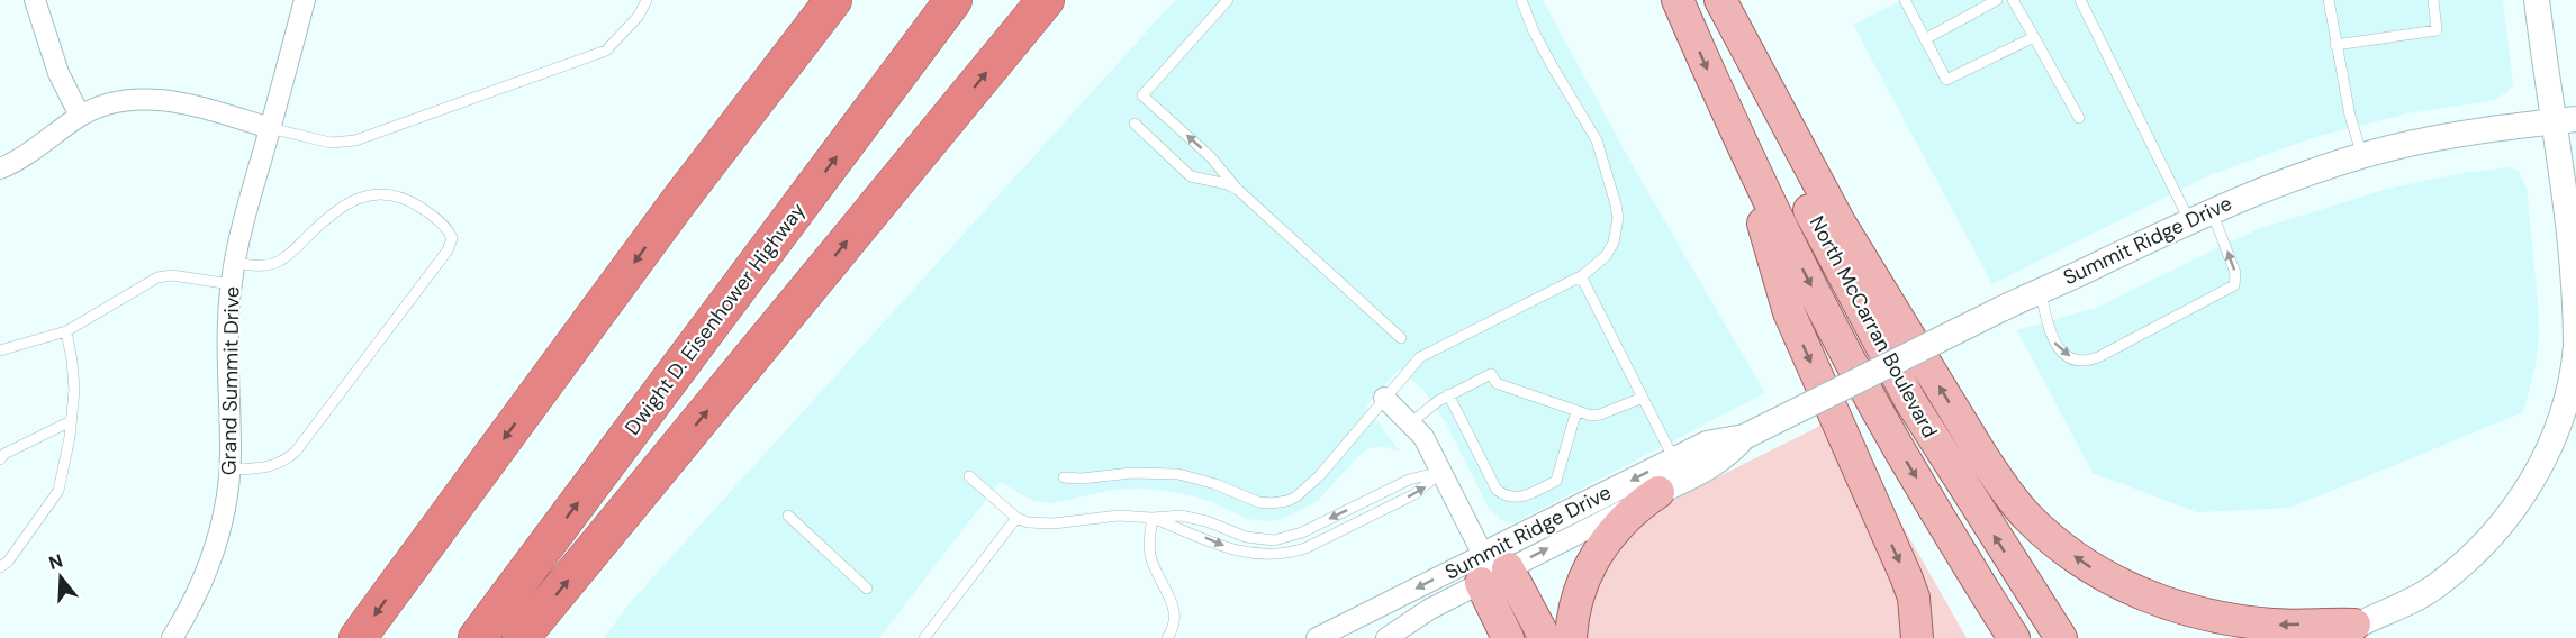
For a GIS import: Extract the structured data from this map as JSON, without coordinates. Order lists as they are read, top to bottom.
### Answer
{
  "streets": {
    "highway": ["Dwight D. Eisenhower Highway"],
    "main road": ["North McCarran Boulevard"],
    "street": ["Summit Ridge Drive", "Grand Summit Drive"]
  },
  "north": "top"
}
